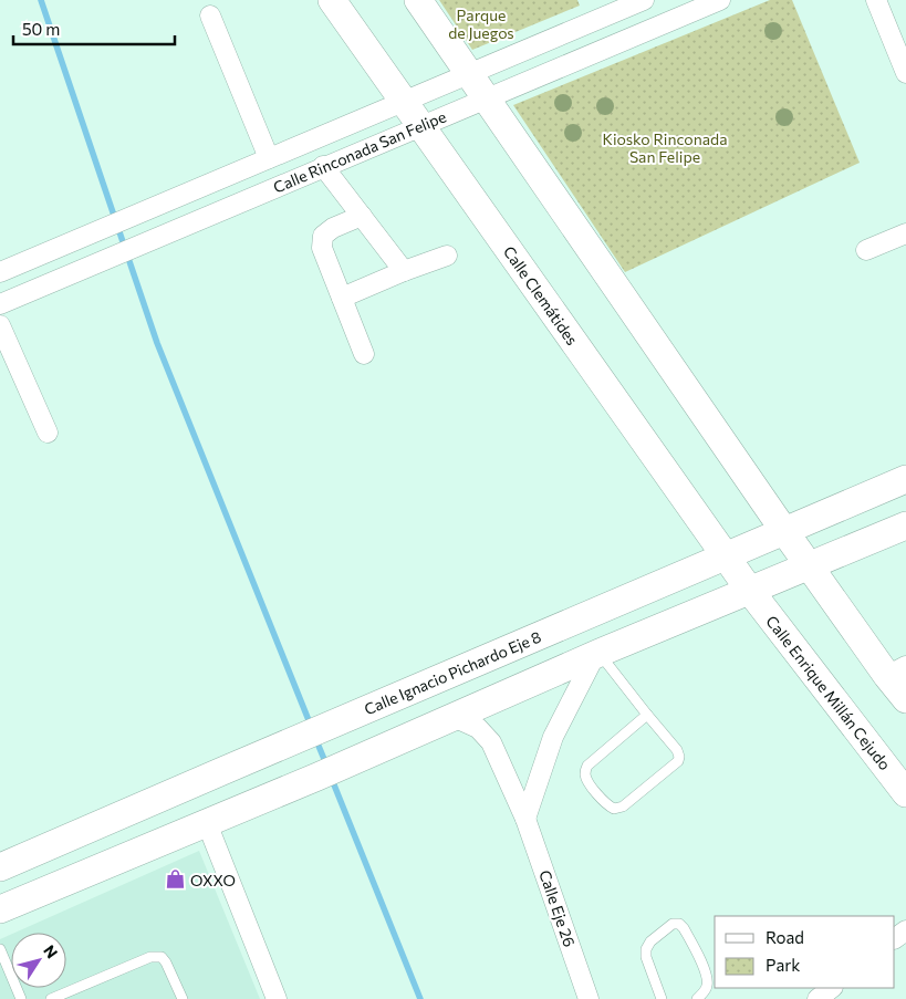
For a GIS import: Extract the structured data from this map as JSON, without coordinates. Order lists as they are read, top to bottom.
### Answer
{
  "streets": {
    "main road": ["Calle Clemátides", "Calle Ignacio Pichardo Eje 8", "Calle Enrique Millán Cejudo"],
    "street": ["Calle Rinconada San Felipe", "Calle Eje 26"]
  },
  "crossings": [
    ["Calle Rinconada San Felipe", "Calle Clemátides"],
    ["Calle Clemátides", "Calle Ignacio Pichardo Eje 8"],
    ["Calle Clemátides", "Calle Enrique Millán Cejudo"]
  ],
  "parks": ["Parque de Juegos", "Kiosko Rinconada San Felipe"],
  "places": {
    "shop": ["OXXO"]
  },
  "legend": ["Road", "Park"],
  "scale_bar": "50 m",
  "north": "top right"
}
